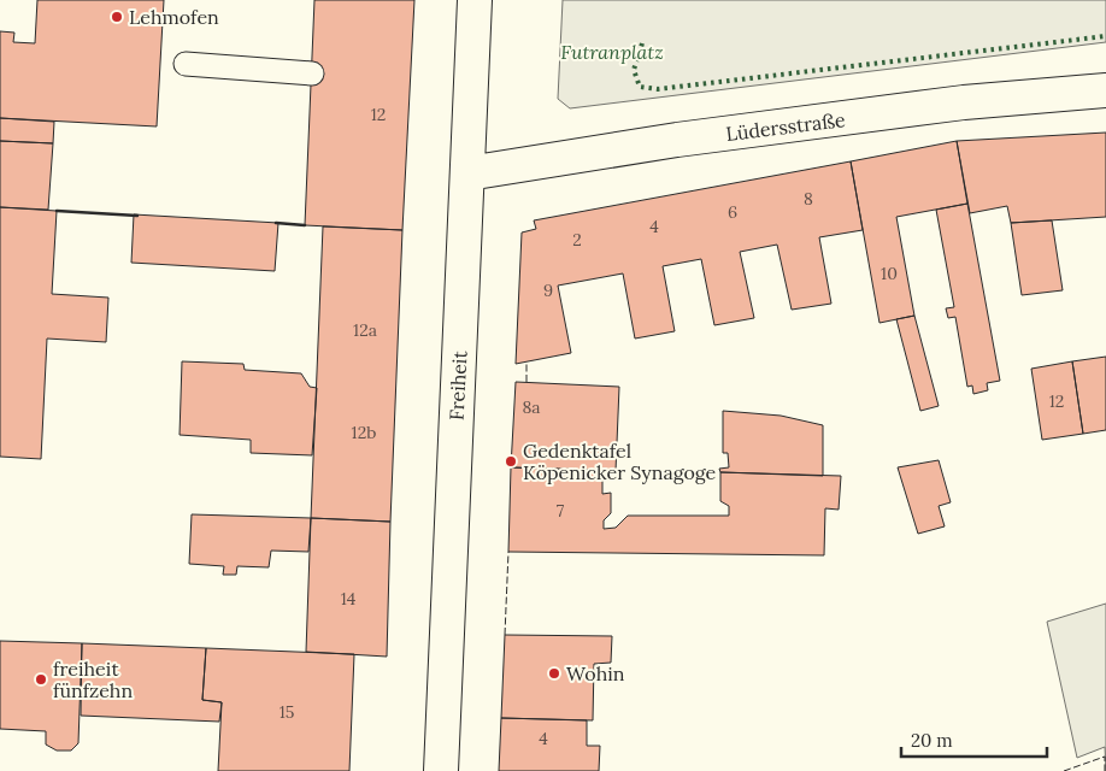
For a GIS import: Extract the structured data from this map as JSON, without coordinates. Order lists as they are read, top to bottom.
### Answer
{
  "streets": {
    "street": ["Lüdersstraße", "Freiheit"]
  },
  "crossings": [
    ["Lüdersstraße", "Freiheit"]
  ],
  "parks": ["Futranplatz"],
  "places": [
    "Lehmofen",
    "Gedenktafel Köpenicker Synagoge",
    "Wohin",
    "freiheit fünfzehn"
  ],
  "house_numbers": [
    "12",
    "8",
    "6",
    "4",
    "2",
    "10",
    "9",
    "12a",
    "12",
    "8a",
    "12b",
    "7",
    "14",
    "15",
    "4"
  ],
  "scale_bar": "20 m"
}
